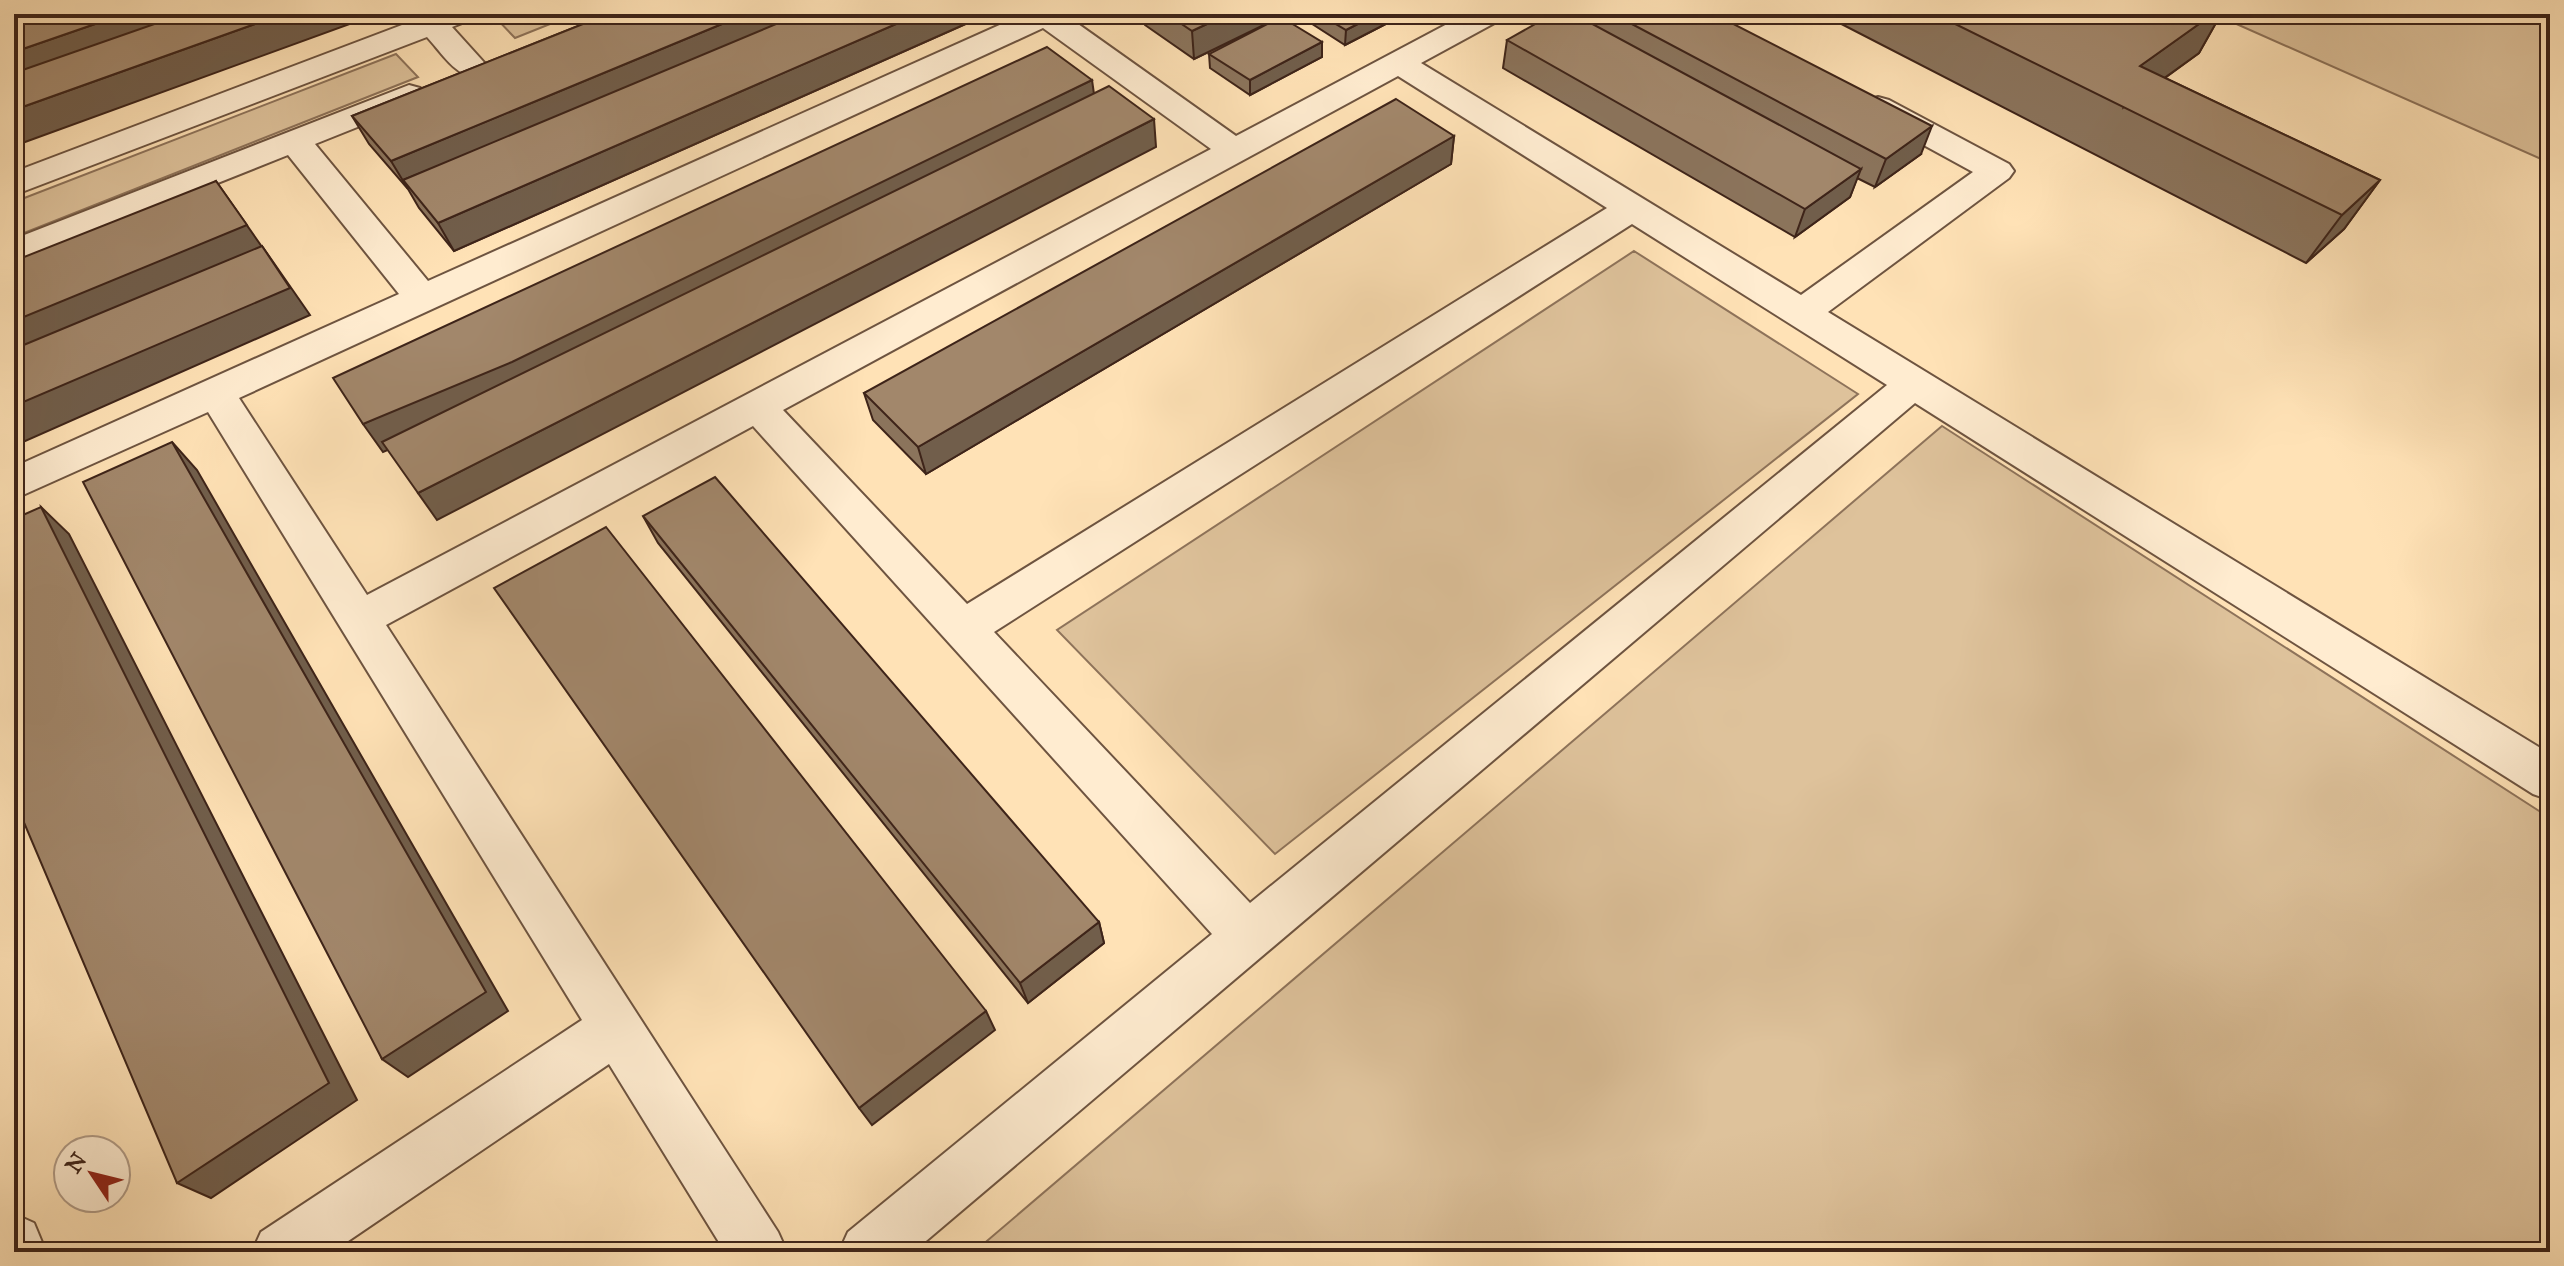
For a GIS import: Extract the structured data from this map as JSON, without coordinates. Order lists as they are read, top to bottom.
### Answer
{
  "north": "top left"
}
